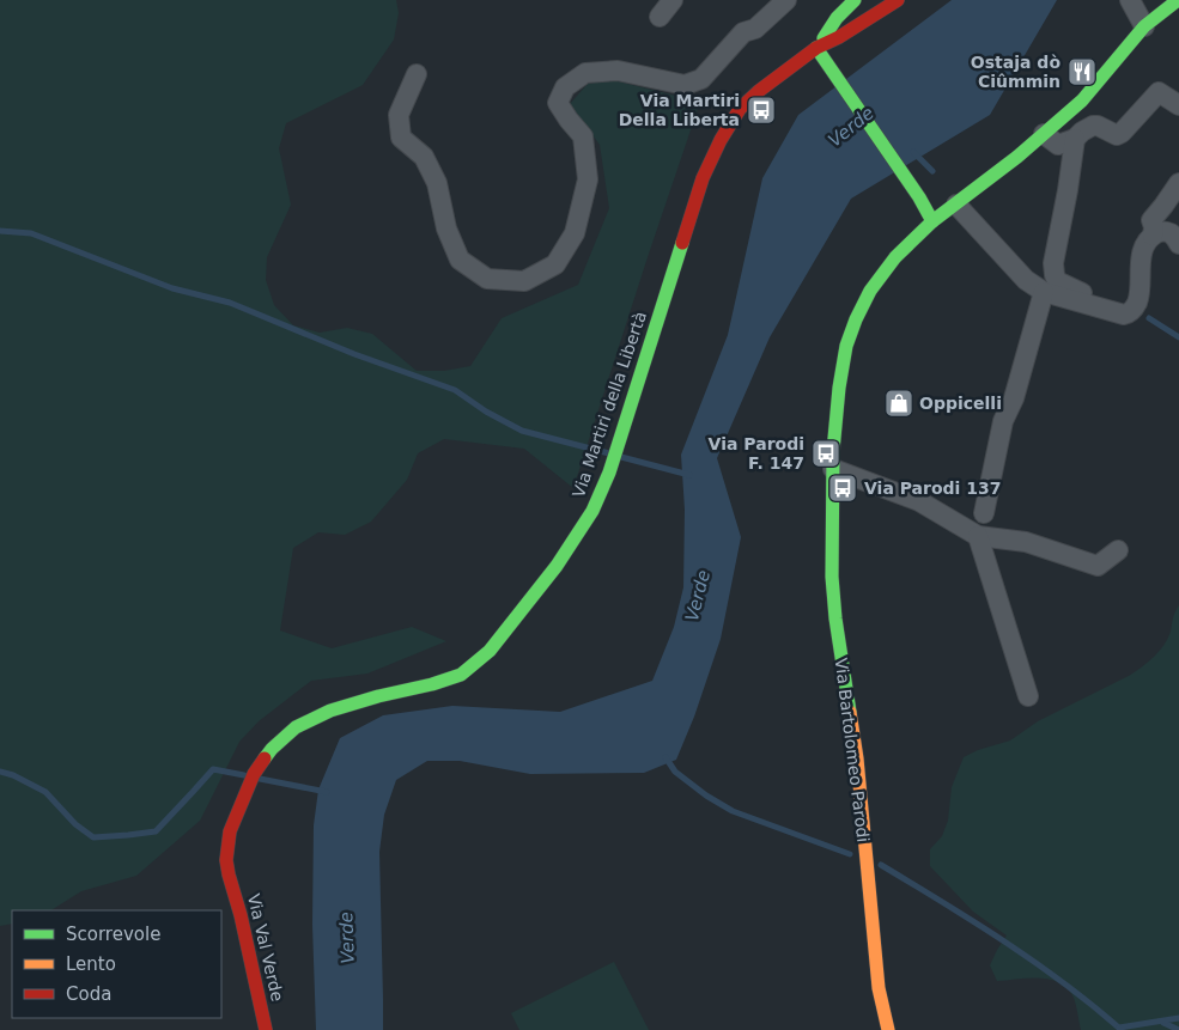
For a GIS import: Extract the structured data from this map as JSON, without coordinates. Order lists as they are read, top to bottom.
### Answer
{
  "streets": {
    "main road": ["Via Martiri della Libertà", "Via Bartolomeo Parodi", "Via Val Verde"]
  },
  "crossings": [
    ["Via Martiri della Libertà", "Via Val Verde"]
  ],
  "water": ["Verde"],
  "places": {
    "restaurant": ["Ostaja dò Ciûmmin"],
    "bus stop": ["Via Martiri Della Liberta", "Via Parodi F. 147", "Via Parodi 137"],
    "shop": ["Oppicelli"]
  },
  "legend": ["Scorrevole", "Lento", "Coda"]
}
